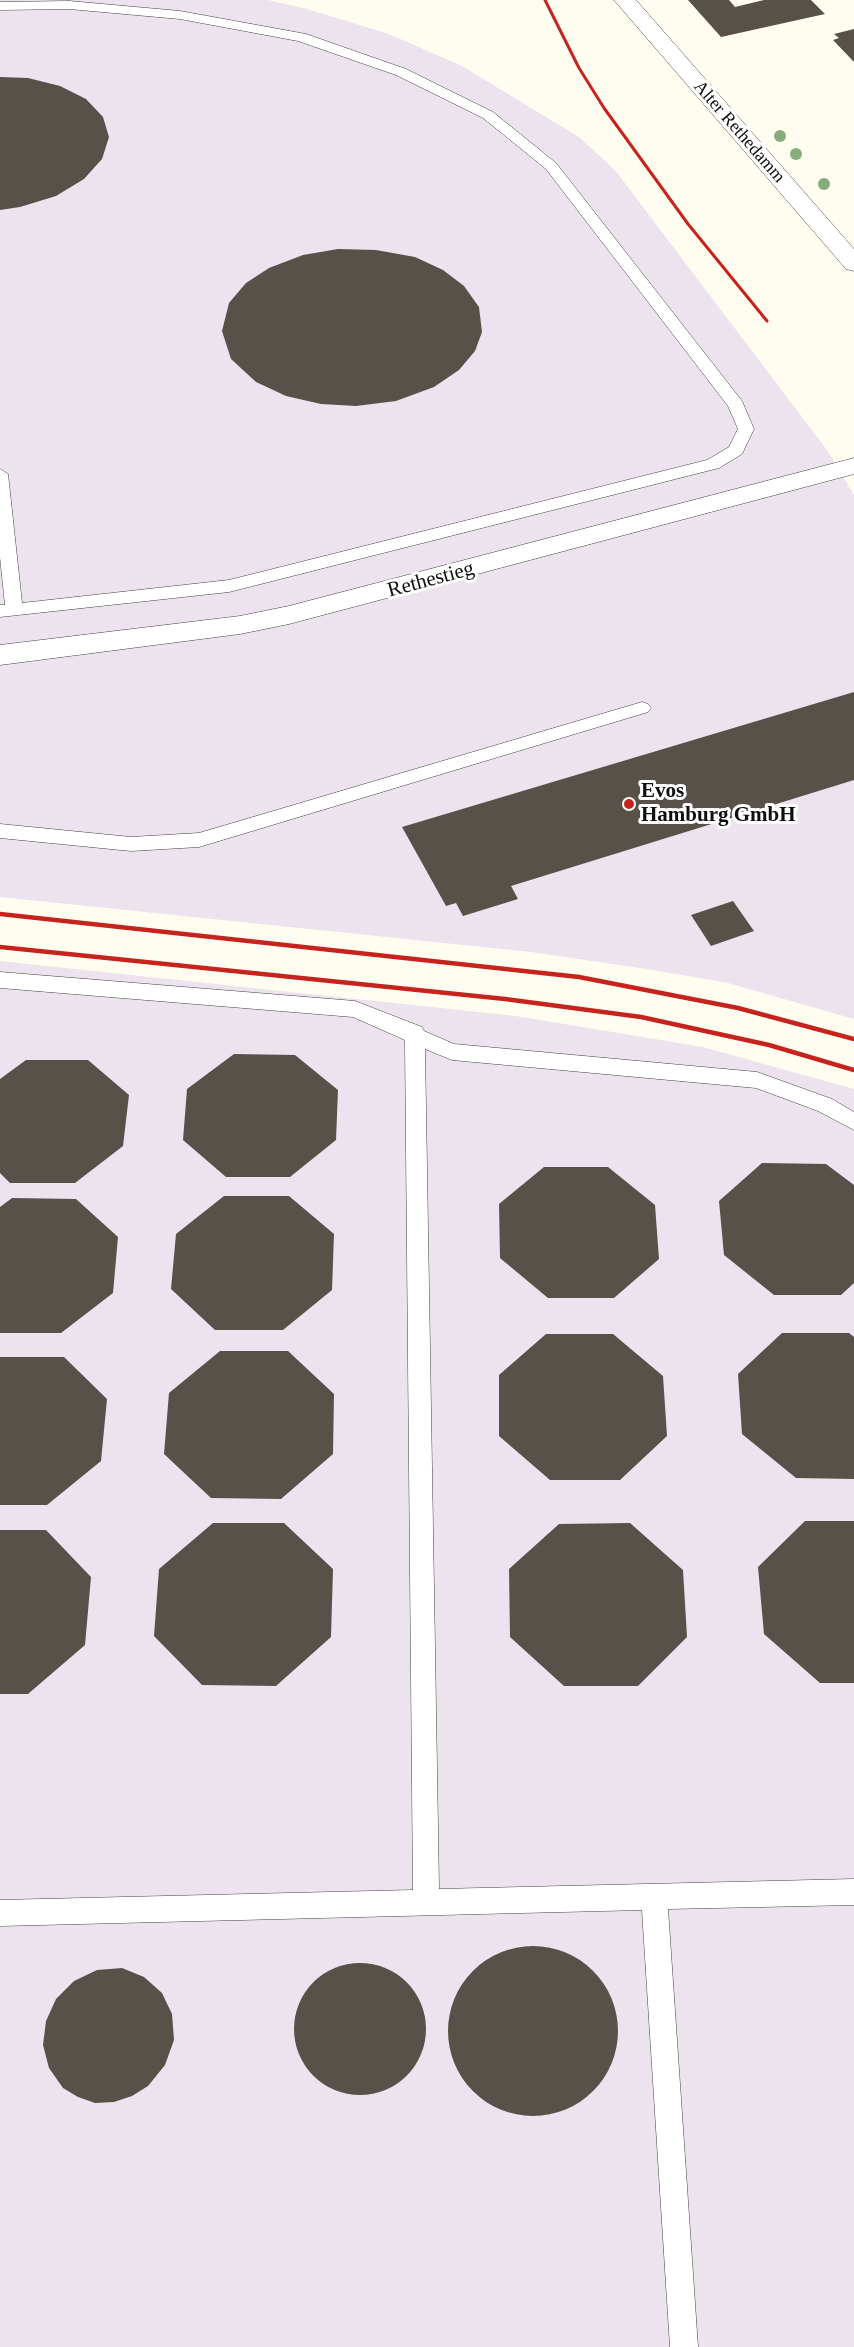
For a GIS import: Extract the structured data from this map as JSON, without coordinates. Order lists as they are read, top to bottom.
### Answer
{
  "streets": {
    "street": ["Alter Rethedamm", "Rethestieg"]
  },
  "places": ["Evos Hamburg GmbH"]
}
